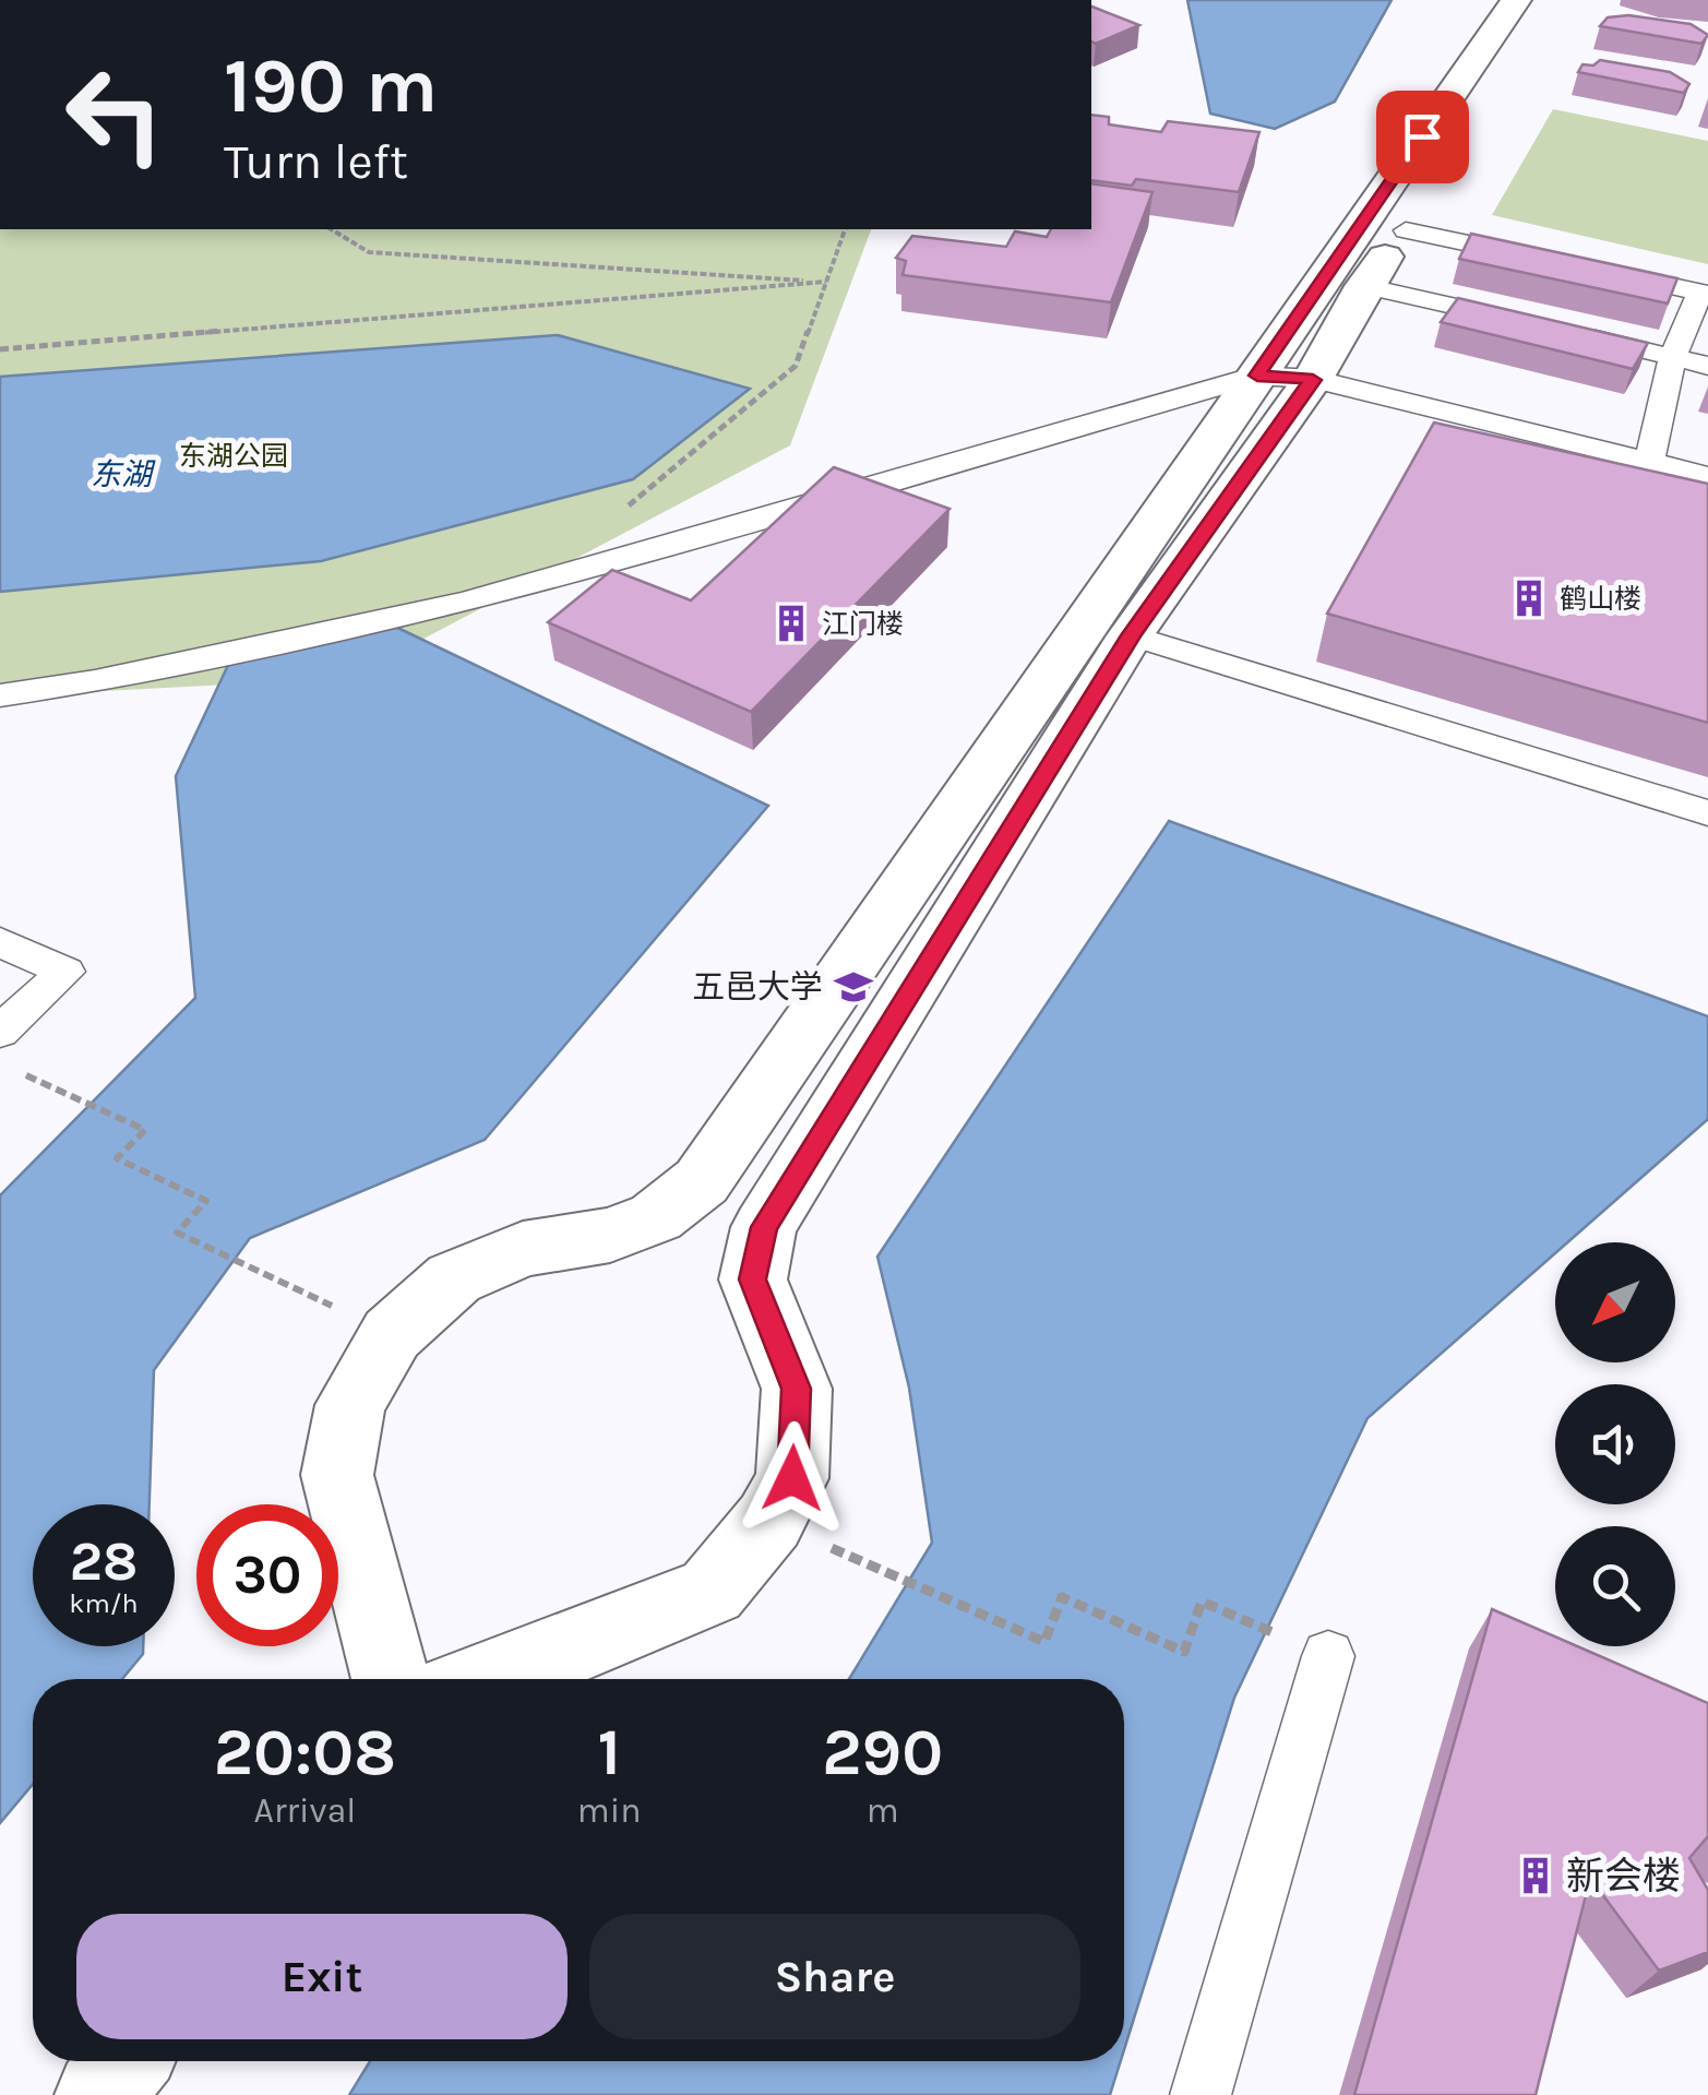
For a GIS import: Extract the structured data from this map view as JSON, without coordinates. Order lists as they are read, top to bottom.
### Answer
{
  "water": ["东湖"],
  "parks": ["东湖公园"],
  "places": {
    "building": ["鹤山楼", "江门楼", "新会楼"],
    "school or university": ["五邑大学"]
  },
  "north": "bottom left",
  "page": {
    "turn": ["190 m", "Turn left"],
    "speed": "28 km/h",
    "limit": "30",
    "eta": [
      "20:08",
      "Arrival",
      "1",
      "min",
      "290",
      "m"
    ],
    "buttons": ["Exit", "Share"]
  }
}
